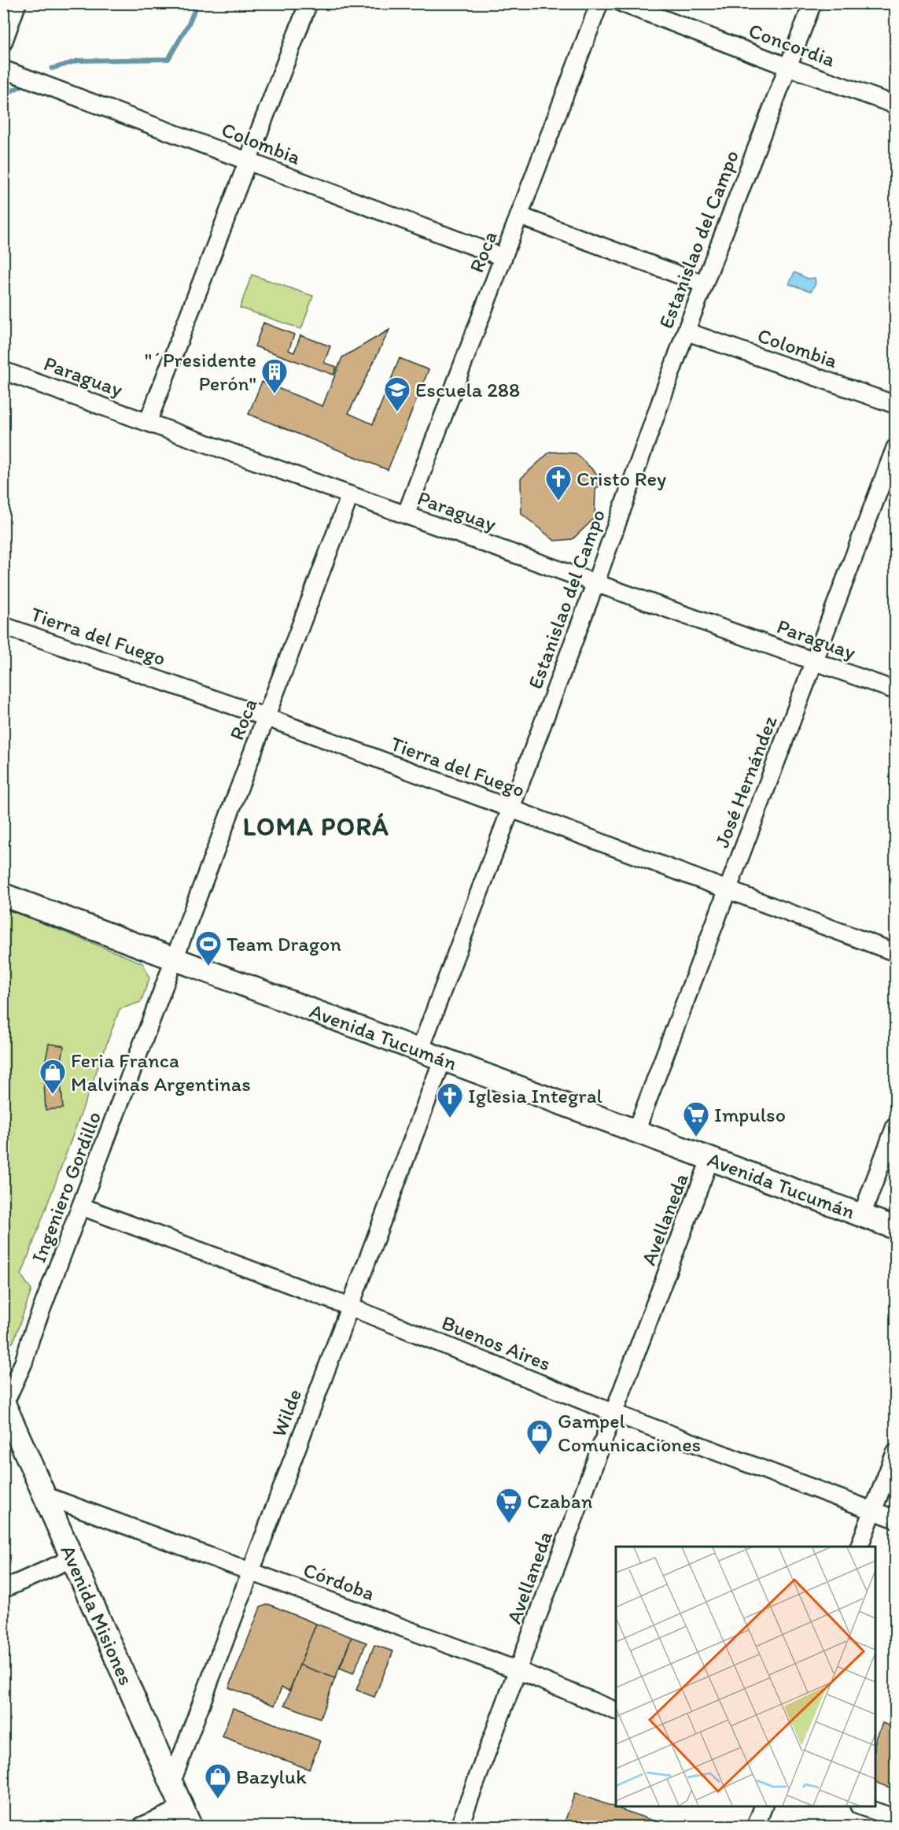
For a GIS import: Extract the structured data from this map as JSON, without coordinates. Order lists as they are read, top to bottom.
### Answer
{
  "streets": {
    "main road": ["Avenida Tucumán", "Avenida Misiones"],
    "street": [
      "Concordia",
      "Colombia",
      "Estanislao del Campo",
      "Roca",
      "Paraguay",
      "Tierra del Fuego",
      "José Hernández",
      "Ingeniero Gordillo",
      "Avellaneda",
      "Buenos Aires",
      "Wilde",
      "Córdoba"
    ]
  },
  "crossings": [
    ["Concordia", "Estanislao del Campo"],
    ["Colombia", "Estanislao del Campo"],
    ["Colombia", "Roca"],
    ["Estanislao del Campo", "Paraguay"],
    ["Estanislao del Campo", "Tierra del Fuego"],
    ["Estanislao del Campo", "Avenida Tucumán"],
    ["Roca", "Paraguay"],
    ["Roca", "Tierra del Fuego"],
    ["Roca", "Avenida Tucumán"],
    ["Roca", "Ingeniero Gordillo"],
    ["Paraguay", "José Hernández"],
    ["Tierra del Fuego", "José Hernández"],
    ["José Hernández", "Avenida Tucumán"],
    ["Avenida Tucumán", "Ingeniero Gordillo"],
    ["Avenida Tucumán", "Avellaneda"],
    ["Avenida Tucumán", "Wilde"],
    ["Ingeniero Gordillo", "Buenos Aires"],
    ["Ingeniero Gordillo", "Avenida Misiones"],
    ["Avellaneda", "Buenos Aires"],
    ["Avellaneda", "Córdoba"],
    ["Buenos Aires", "Wilde"],
    ["Wilde", "Córdoba"],
    ["Wilde", "Avenida Misiones"],
    ["Córdoba", "Avenida Misiones"]
  ],
  "districts": ["LOMA PORÁ"],
  "places": {
    "building": ["\"´Presidente Perón\""],
    "school or university": ["Escuela 288"],
    "church": ["Cristo Rey", "Iglesia Integral"],
    "sports": ["Team Dragon"],
    "shop": ["Feria Franca Malvinas Argentinas", "Gampel Comunicaciones", "Bazyluk"],
    "supermarket": ["Impulso", "Czaban"]
  }
}
